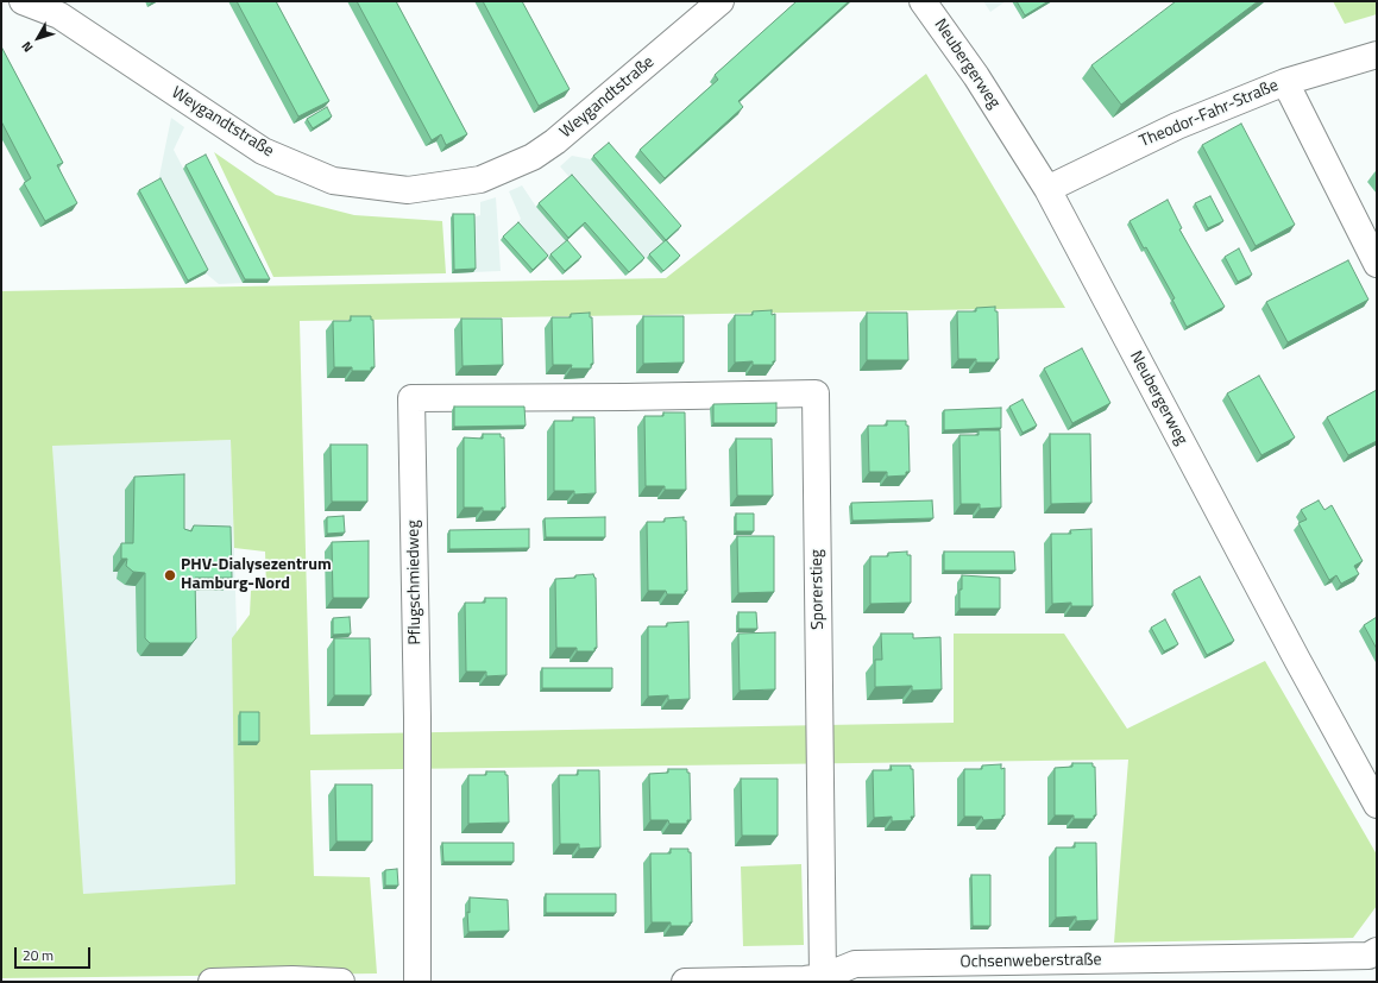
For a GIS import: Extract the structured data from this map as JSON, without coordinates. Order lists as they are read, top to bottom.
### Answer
{
  "streets": {
    "street": [
      "Neubergerweg",
      "Weygandtstraße",
      "Theodor-Fahr-Straße",
      "Pflugschmiedweg",
      "Sporerstieg",
      "Ochsenweberstraße"
    ]
  },
  "crossings": [
    ["Neubergerweg", "Theodor-Fahr-Straße"],
    ["Pflugschmiedweg", "Sporerstieg"],
    ["Sporerstieg", "Ochsenweberstraße"]
  ],
  "places": ["PHV-Dialysezentrum Hamburg-Nord"],
  "scale_bar": "20 m",
  "north": "bottom left"
}
